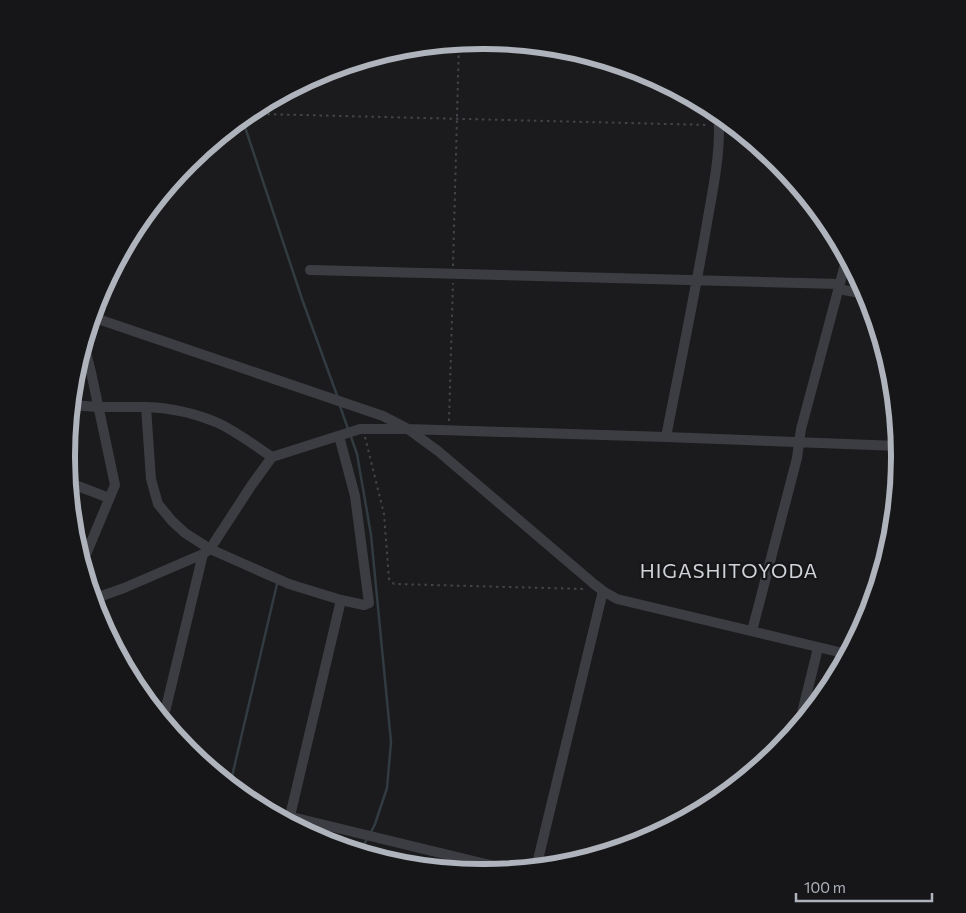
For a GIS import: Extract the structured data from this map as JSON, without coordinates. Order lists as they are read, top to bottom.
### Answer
{
  "districts": ["HIGASHITOYODA"],
  "scale_bar": "100 m"
}
